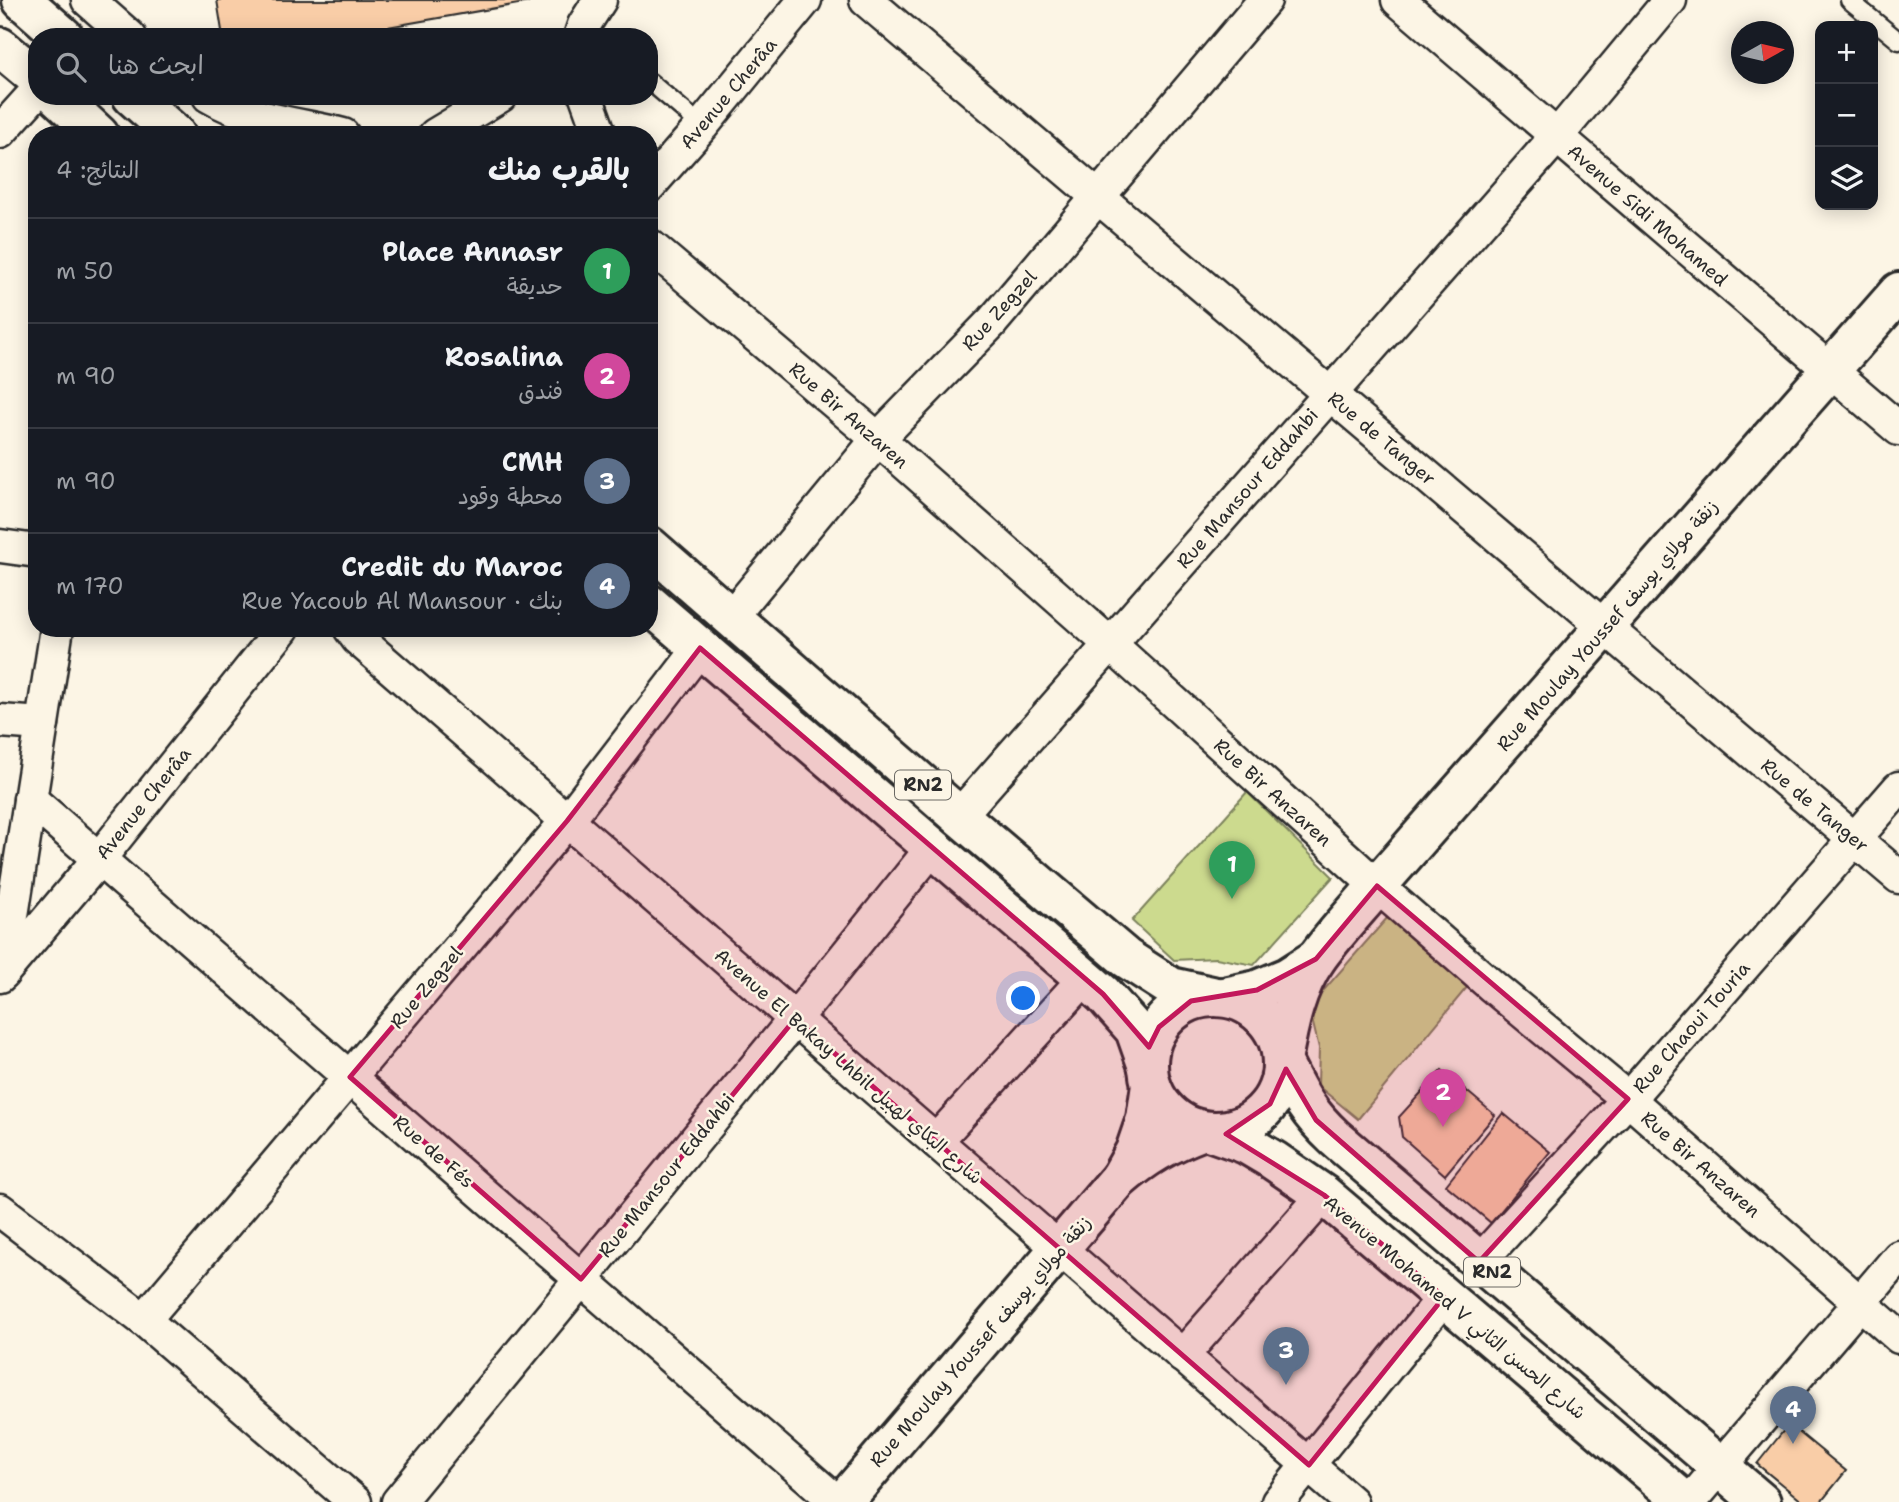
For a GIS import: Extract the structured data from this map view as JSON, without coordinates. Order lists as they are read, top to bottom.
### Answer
{
  "streets": {
    "main road": ["Rue Moulay Youssef زنقة مولاي يوسف", "RN2", "Avenue Mohamed V شارع الحسن الثاني"],
    "street": [
      "Avenue Cherâa",
      "Avenue Sidi Mohamed",
      "Rue Zegzel",
      "Rue Bir Anzaren",
      "Rue de Tanger",
      "Rue Mansour Eddahbi",
      "Rue Chaoui Touria",
      "Avenue El Bakay Lhbil شارع البكاي لهبيل",
      "Rue de Fés"
    ]
  },
  "crossings": [
    ["Avenue Cherâa", "Rue de Fés"],
    ["Avenue Sidi Mohamed", "Rue Mansour Eddahbi"],
    ["Avenue Sidi Mohamed", "Rue Moulay Youssef زنقة مولاي يوسف"],
    ["Rue Zegzel", "Rue Bir Anzaren"],
    ["Rue Zegzel", "Rue de Tanger"],
    ["Rue Zegzel", "RN2"],
    ["Rue Zegzel", "Avenue El Bakay Lhbil شارع البكاي لهبيل"],
    ["Rue Zegzel", "Rue de Fés"],
    ["Rue Zegzel", "Avenue Mohamed V شارع الحسن الثاني"],
    ["Rue Bir Anzaren", "Rue Mansour Eddahbi"],
    ["Rue Bir Anzaren", "Rue Moulay Youssef زنقة مولاي يوسف"],
    ["Rue Bir Anzaren", "Rue Chaoui Touria"],
    ["Rue de Tanger", "Rue Mansour Eddahbi"],
    ["Rue de Tanger", "Rue Moulay Youssef زنقة مولاي يوسف"],
    ["Rue de Tanger", "Rue Chaoui Touria"],
    ["Rue Mansour Eddahbi", "RN2"],
    ["Rue Mansour Eddahbi", "Avenue El Bakay Lhbil شارع البكاي لهبيل"],
    ["Rue Mansour Eddahbi", "Rue de Fés"],
    ["Rue Mansour Eddahbi", "Avenue Mohamed V شارع الحسن الثاني"],
    ["Rue Moulay Youssef زنقة مولاي يوسف", "Avenue El Bakay Lhbil شارع البكاي لهبيل"],
    ["Rue Moulay Youssef زنقة مولاي يوسف", "Rue de Fés"],
    ["RN2", "Rue Chaoui Touria"],
    ["RN2", "Avenue Mohamed V شارع الحسن الثاني"]
  ],
  "north": "right",
  "page": {
    "map_buttons": ["+", "−"],
    "search": "ابحث هنا",
    "heading": ["بالقرب منك", "النتائج: 4"],
    "list": [
      {
        "mark": "1",
        "name": "Place Annasr",
        "note": "حديقة",
        "value": "50 m"
      },
      {
        "mark": "2",
        "name": "Rosalina",
        "note": "فندق",
        "value": "90 m"
      },
      {
        "mark": "3",
        "name": "CMH",
        "note": "محطة وقود",
        "value": "90 m"
      },
      {
        "mark": "4",
        "name": "Credit du Maroc",
        "note": "بنك · Rue Yacoub Al Mansour",
        "value": "170 m"
      }
    ],
    "pins": [
      "1",
      "2",
      "3",
      "4"
    ]
  }
}
